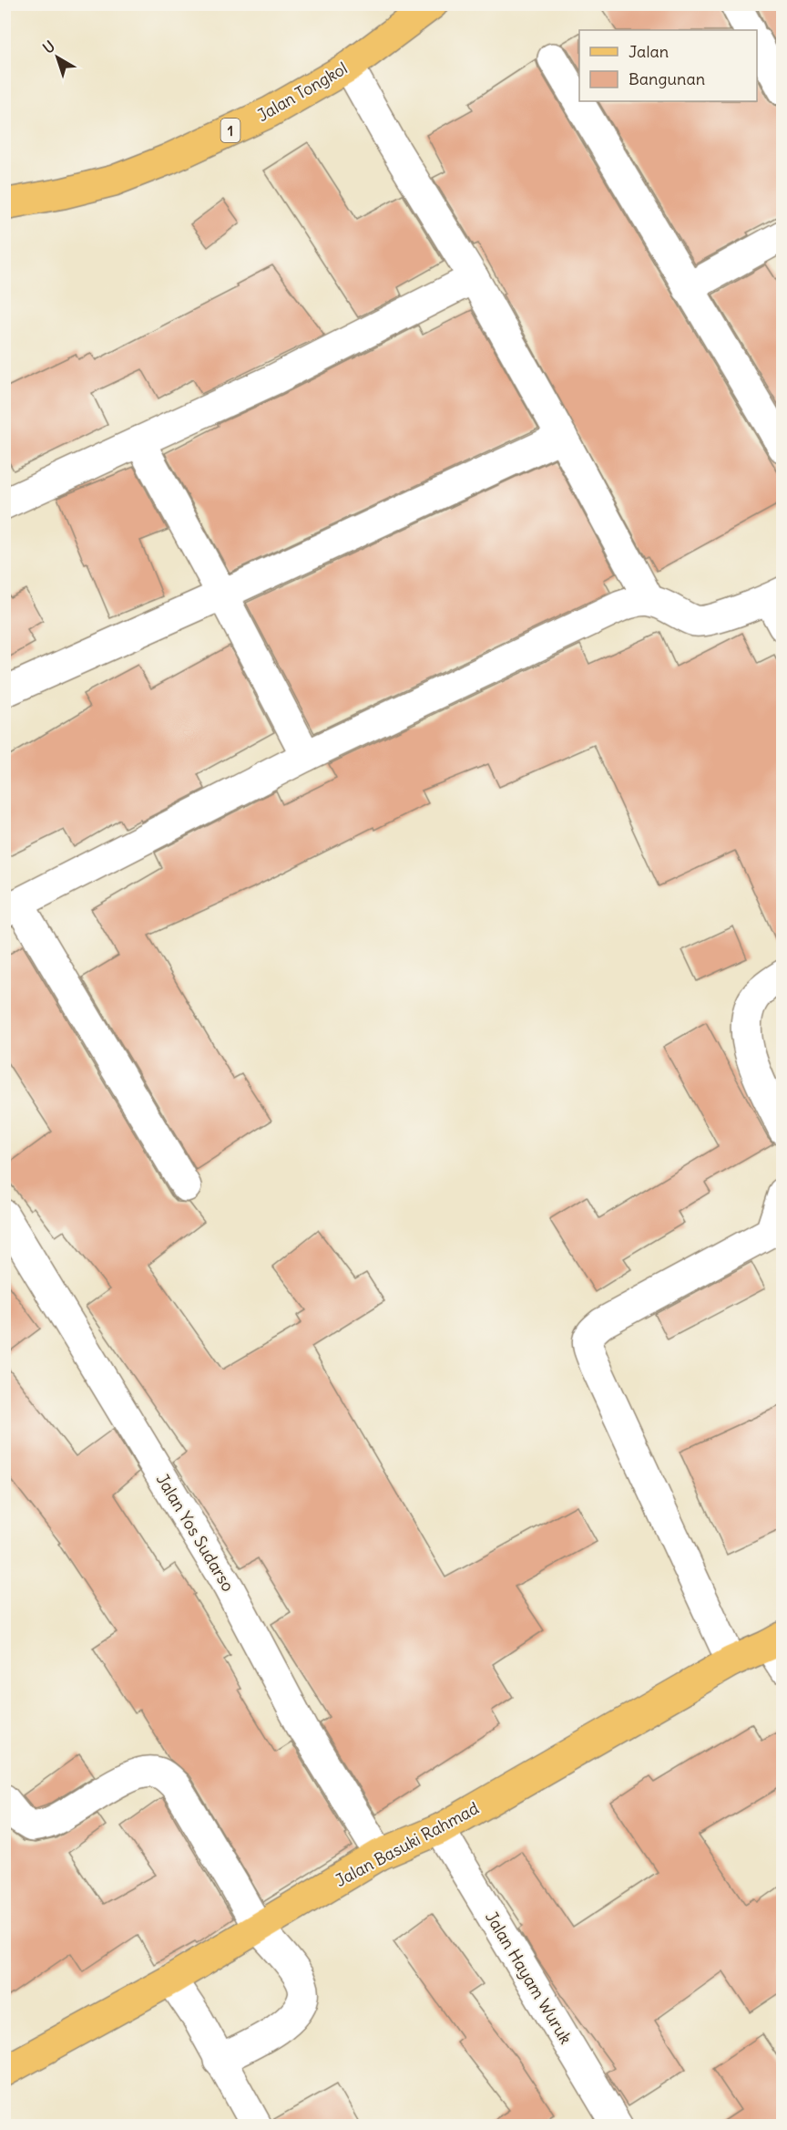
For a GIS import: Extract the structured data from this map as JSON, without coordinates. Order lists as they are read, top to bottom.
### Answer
{
  "streets": {
    "main road": ["Jalan Tongkol", "1", "Jalan Basuki Rahmad"],
    "street": ["Jalan Yos Sudarso", "Jalan Hayam Wuruk"]
  },
  "crossings": [
    ["Jalan Yos Sudarso", "Jalan Basuki Rahmad"],
    ["Jalan Basuki Rahmad", "Jalan Hayam Wuruk"]
  ],
  "legend": ["Jalan", "Bangunan"],
  "north": "top left"
}
